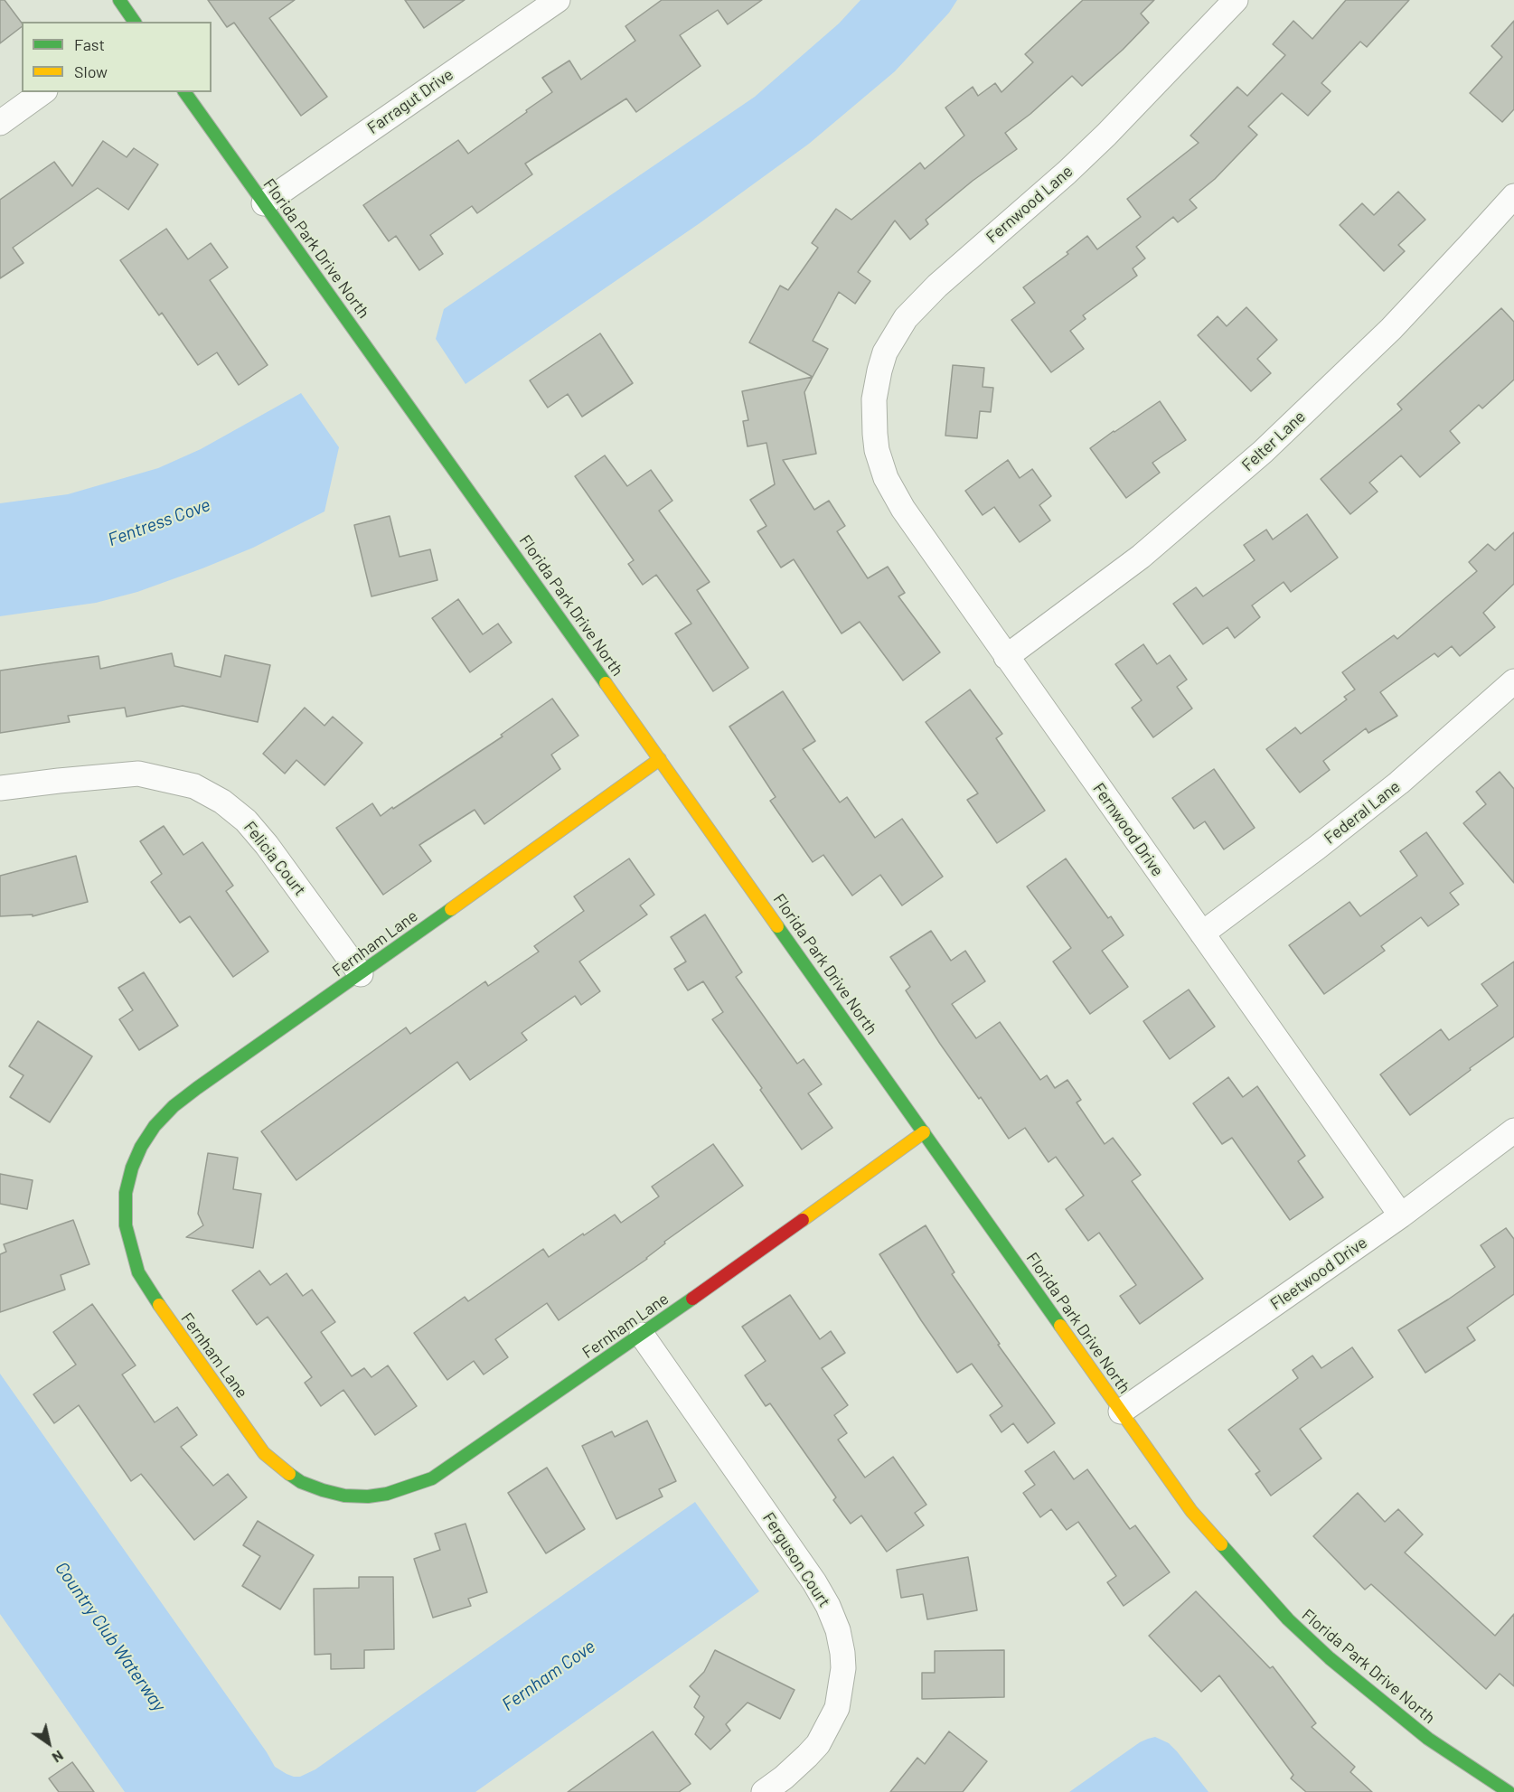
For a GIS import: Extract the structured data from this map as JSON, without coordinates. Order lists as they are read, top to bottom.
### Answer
{
  "streets": {
    "street": [
      "Farragut Drive",
      "Fernwood Lane",
      "Florida Park Drive North",
      "Felter Lane",
      "Federal Lane",
      "Fernwood Drive",
      "Felicia Court",
      "Fernham Lane",
      "Fleetwood Drive",
      "Ferguson Court"
    ]
  },
  "crossings": [
    ["Farragut Drive", "Florida Park Drive North"],
    ["Fernwood Lane", "Fernwood Drive"],
    ["Florida Park Drive North", "Fernham Lane"],
    ["Florida Park Drive North", "Fleetwood Drive"],
    ["Felter Lane", "Fernwood Drive"],
    ["Federal Lane", "Fernwood Drive"],
    ["Fernwood Drive", "Fleetwood Drive"],
    ["Felicia Court", "Fernham Lane"],
    ["Fernham Lane", "Ferguson Court"]
  ],
  "water": ["Fentress Cove", "Country Club Waterway", "Fernham Cove"],
  "legend": ["Fast", "Slow"],
  "north": "bottom right"
}
